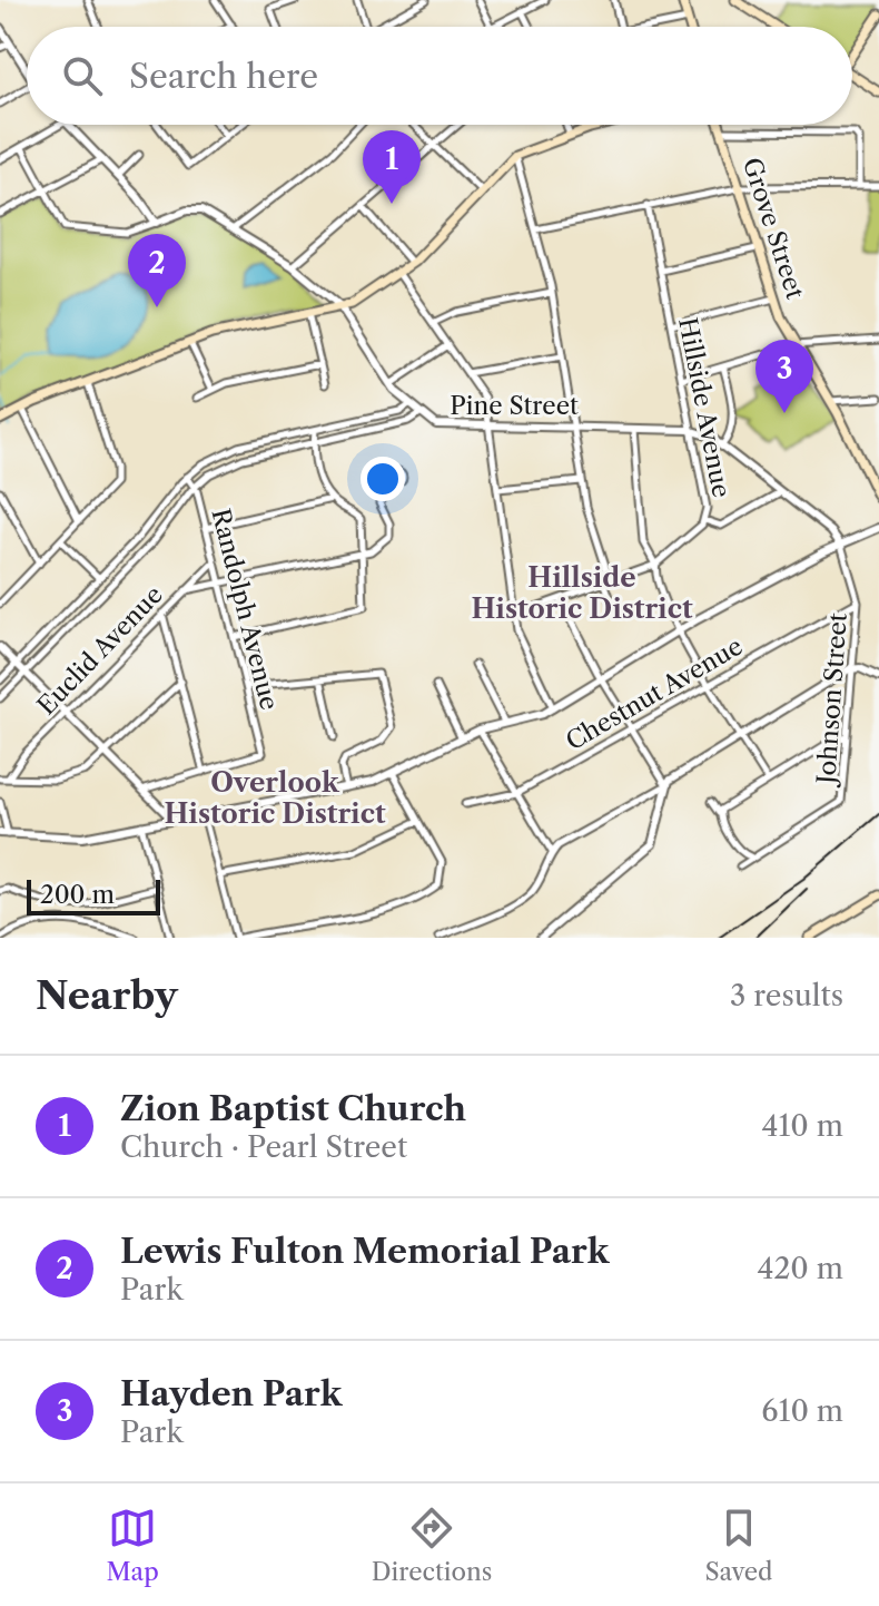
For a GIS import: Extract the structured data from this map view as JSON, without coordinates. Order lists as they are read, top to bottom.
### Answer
{
  "streets": {
    "main road": ["Grove Street"],
    "street": [
      "Pine Street",
      "Hillside Avenue",
      "Randolph Avenue",
      "Euclid Avenue",
      "Chestnut Avenue",
      "Johnson Street"
    ]
  },
  "crossings": [
    ["Pine Street", "Hillside Avenue"],
    ["Pine Street", "Johnson Street"],
    ["Randolph Avenue", "Euclid Avenue"],
    ["Chestnut Avenue", "Johnson Street"]
  ],
  "districts": ["Hillside Historic District", "Overlook Historic District"],
  "scale_bar": "200 m",
  "page": {
    "search": "Search here",
    "pins": ["1", "2", "3"],
    "scale": "200 m",
    "heading": ["Nearby", "3 results"],
    "list": [
      {
        "mark": "1",
        "name": "Zion Baptist Church",
        "note": "Church · Pearl Street",
        "value": "410 m"
      },
      {
        "mark": "2",
        "name": "Lewis Fulton Memorial Park",
        "note": "Park",
        "value": "420 m"
      },
      {
        "mark": "3",
        "name": "Hayden Park",
        "note": "Park",
        "value": "610 m"
      }
    ],
    "nav": ["Map", "Directions", "Saved"]
  }
}
